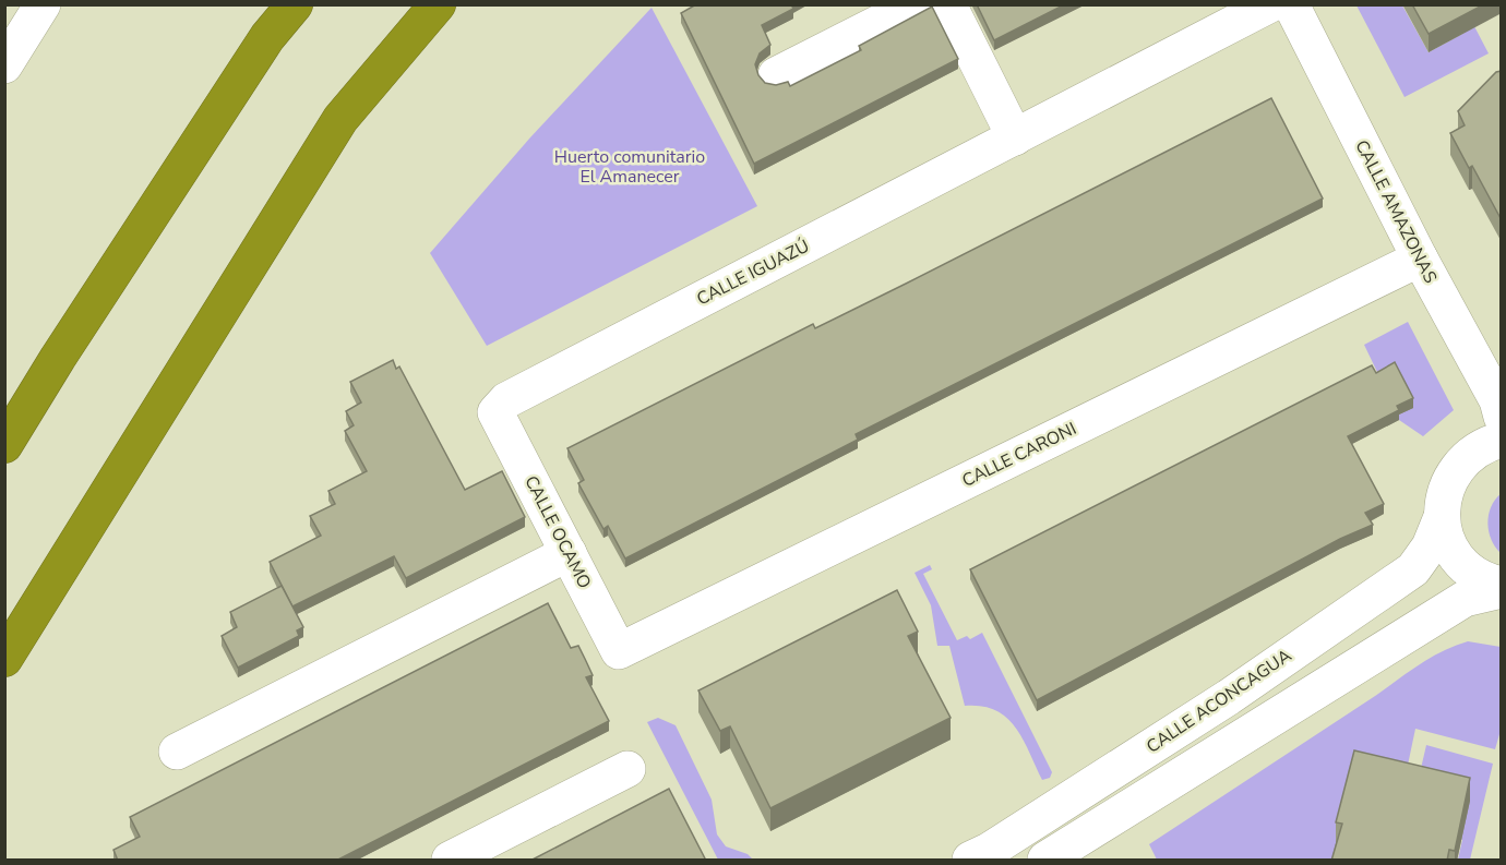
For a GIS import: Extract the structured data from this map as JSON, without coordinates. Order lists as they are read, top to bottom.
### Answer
{
  "streets": {
    "street": [
      "CALLE AMAZONAS",
      "CALLE IGUAZÚ",
      "CALLE CARONI",
      "CALLE OCAMO",
      "CALLE ACONCAGUA"
    ]
  },
  "crossings": [
    ["CALLE AMAZONAS", "CALLE CARONI"],
    ["CALLE IGUAZÚ", "CALLE OCAMO"],
    ["CALLE CARONI", "CALLE OCAMO"]
  ],
  "parks": ["Huerto comunitario El Amanecer"]
}
